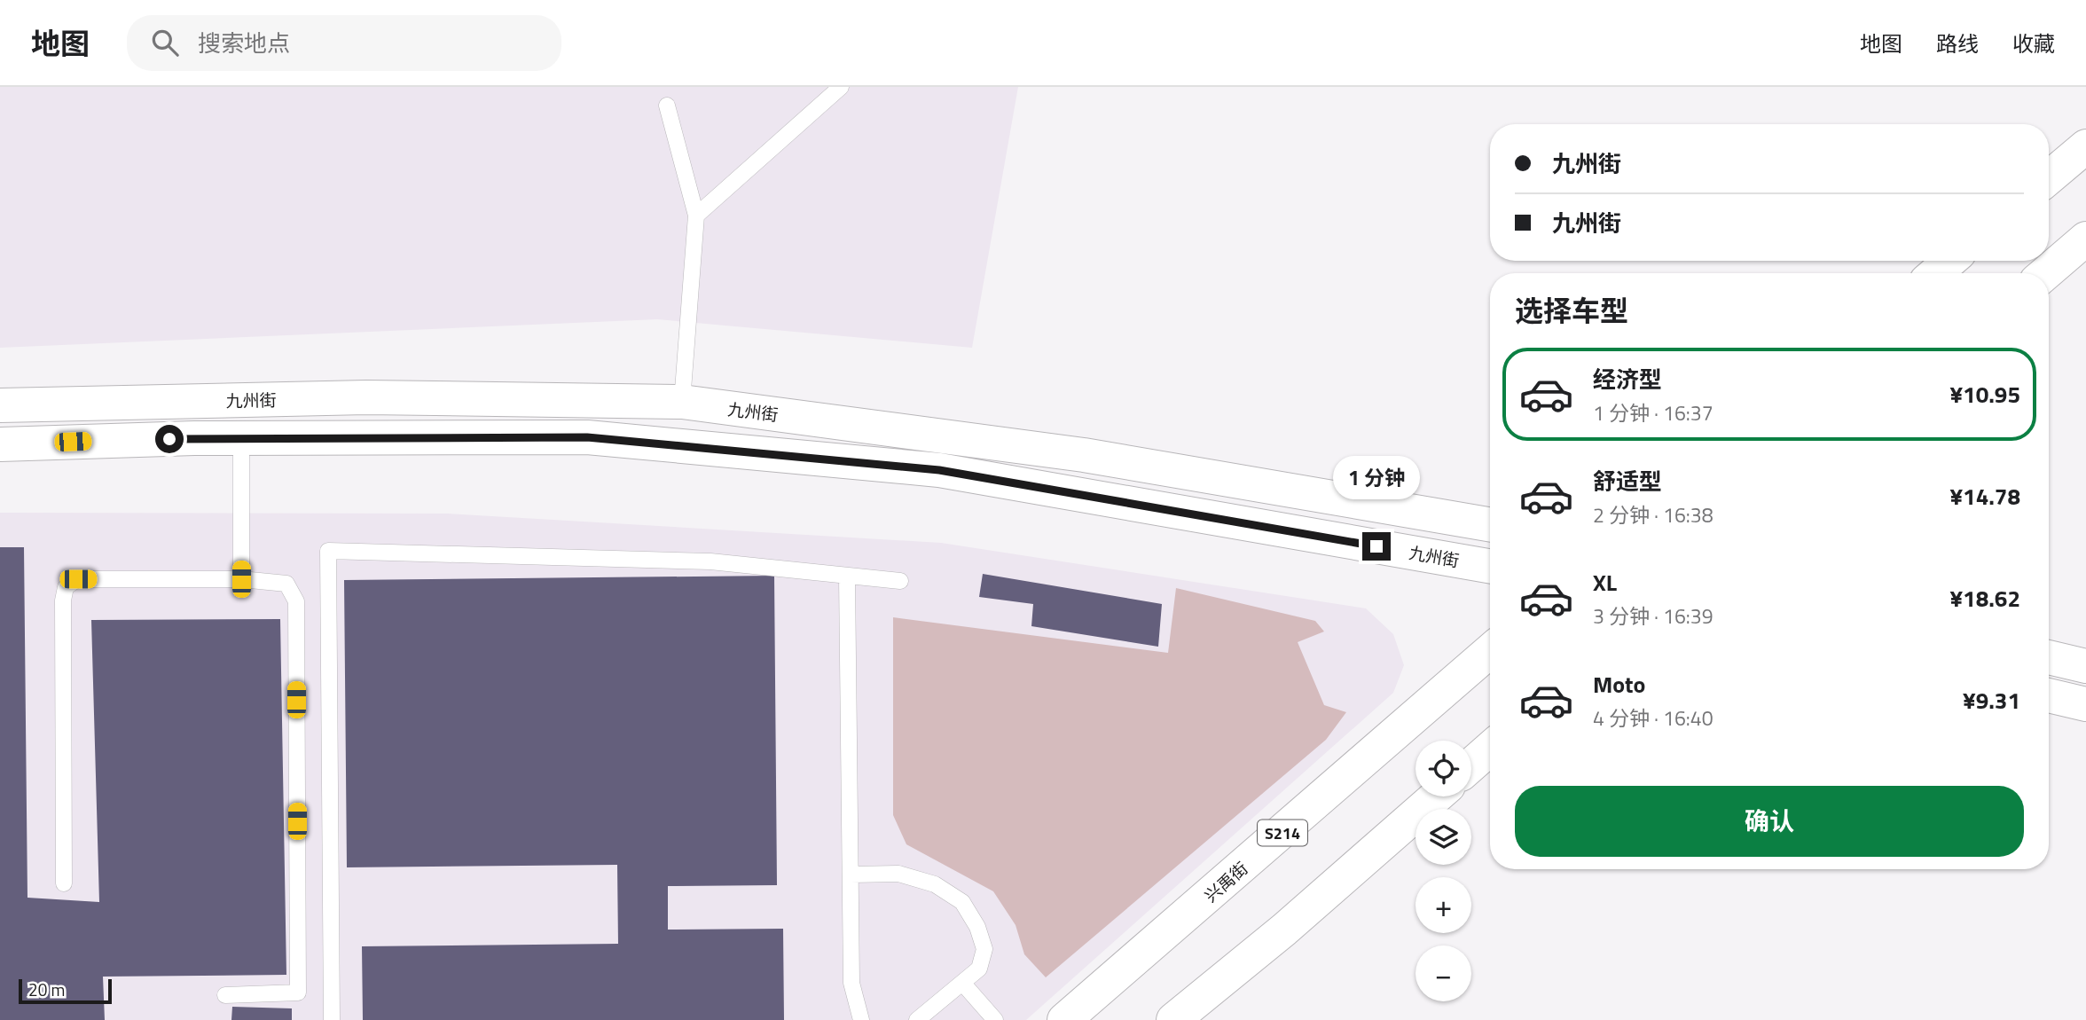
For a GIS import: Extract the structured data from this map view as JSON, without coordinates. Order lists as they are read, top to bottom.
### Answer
{
  "streets": {
    "main road": ["九州街", "S214", "兴禹街"]
  },
  "scale_bar": "20 m",
  "page": {
    "header": "地图",
    "search": "搜索地点",
    "nav": ["地图", "路线", "收藏"],
    "banner": ["九州街", "九州街"],
    "heading": "选择车型",
    "list": [
      {
        "name": "经济型",
        "note": "1 分钟 · 16:37",
        "value": "¥10.95"
      },
      {
        "name": "舒适型",
        "note": "2 分钟 · 16:38",
        "value": "¥14.78"
      },
      {
        "name": "XL",
        "note": "3 分钟 · 16:39",
        "value": "¥18.62"
      },
      {
        "name": "Moto",
        "note": "4 分钟 · 16:40",
        "value": "¥9.31"
      }
    ],
    "bubble": "1 分钟",
    "map_buttons": ["+", "−"],
    "buttons": "确认",
    "scale": "20 m"
  }
}
